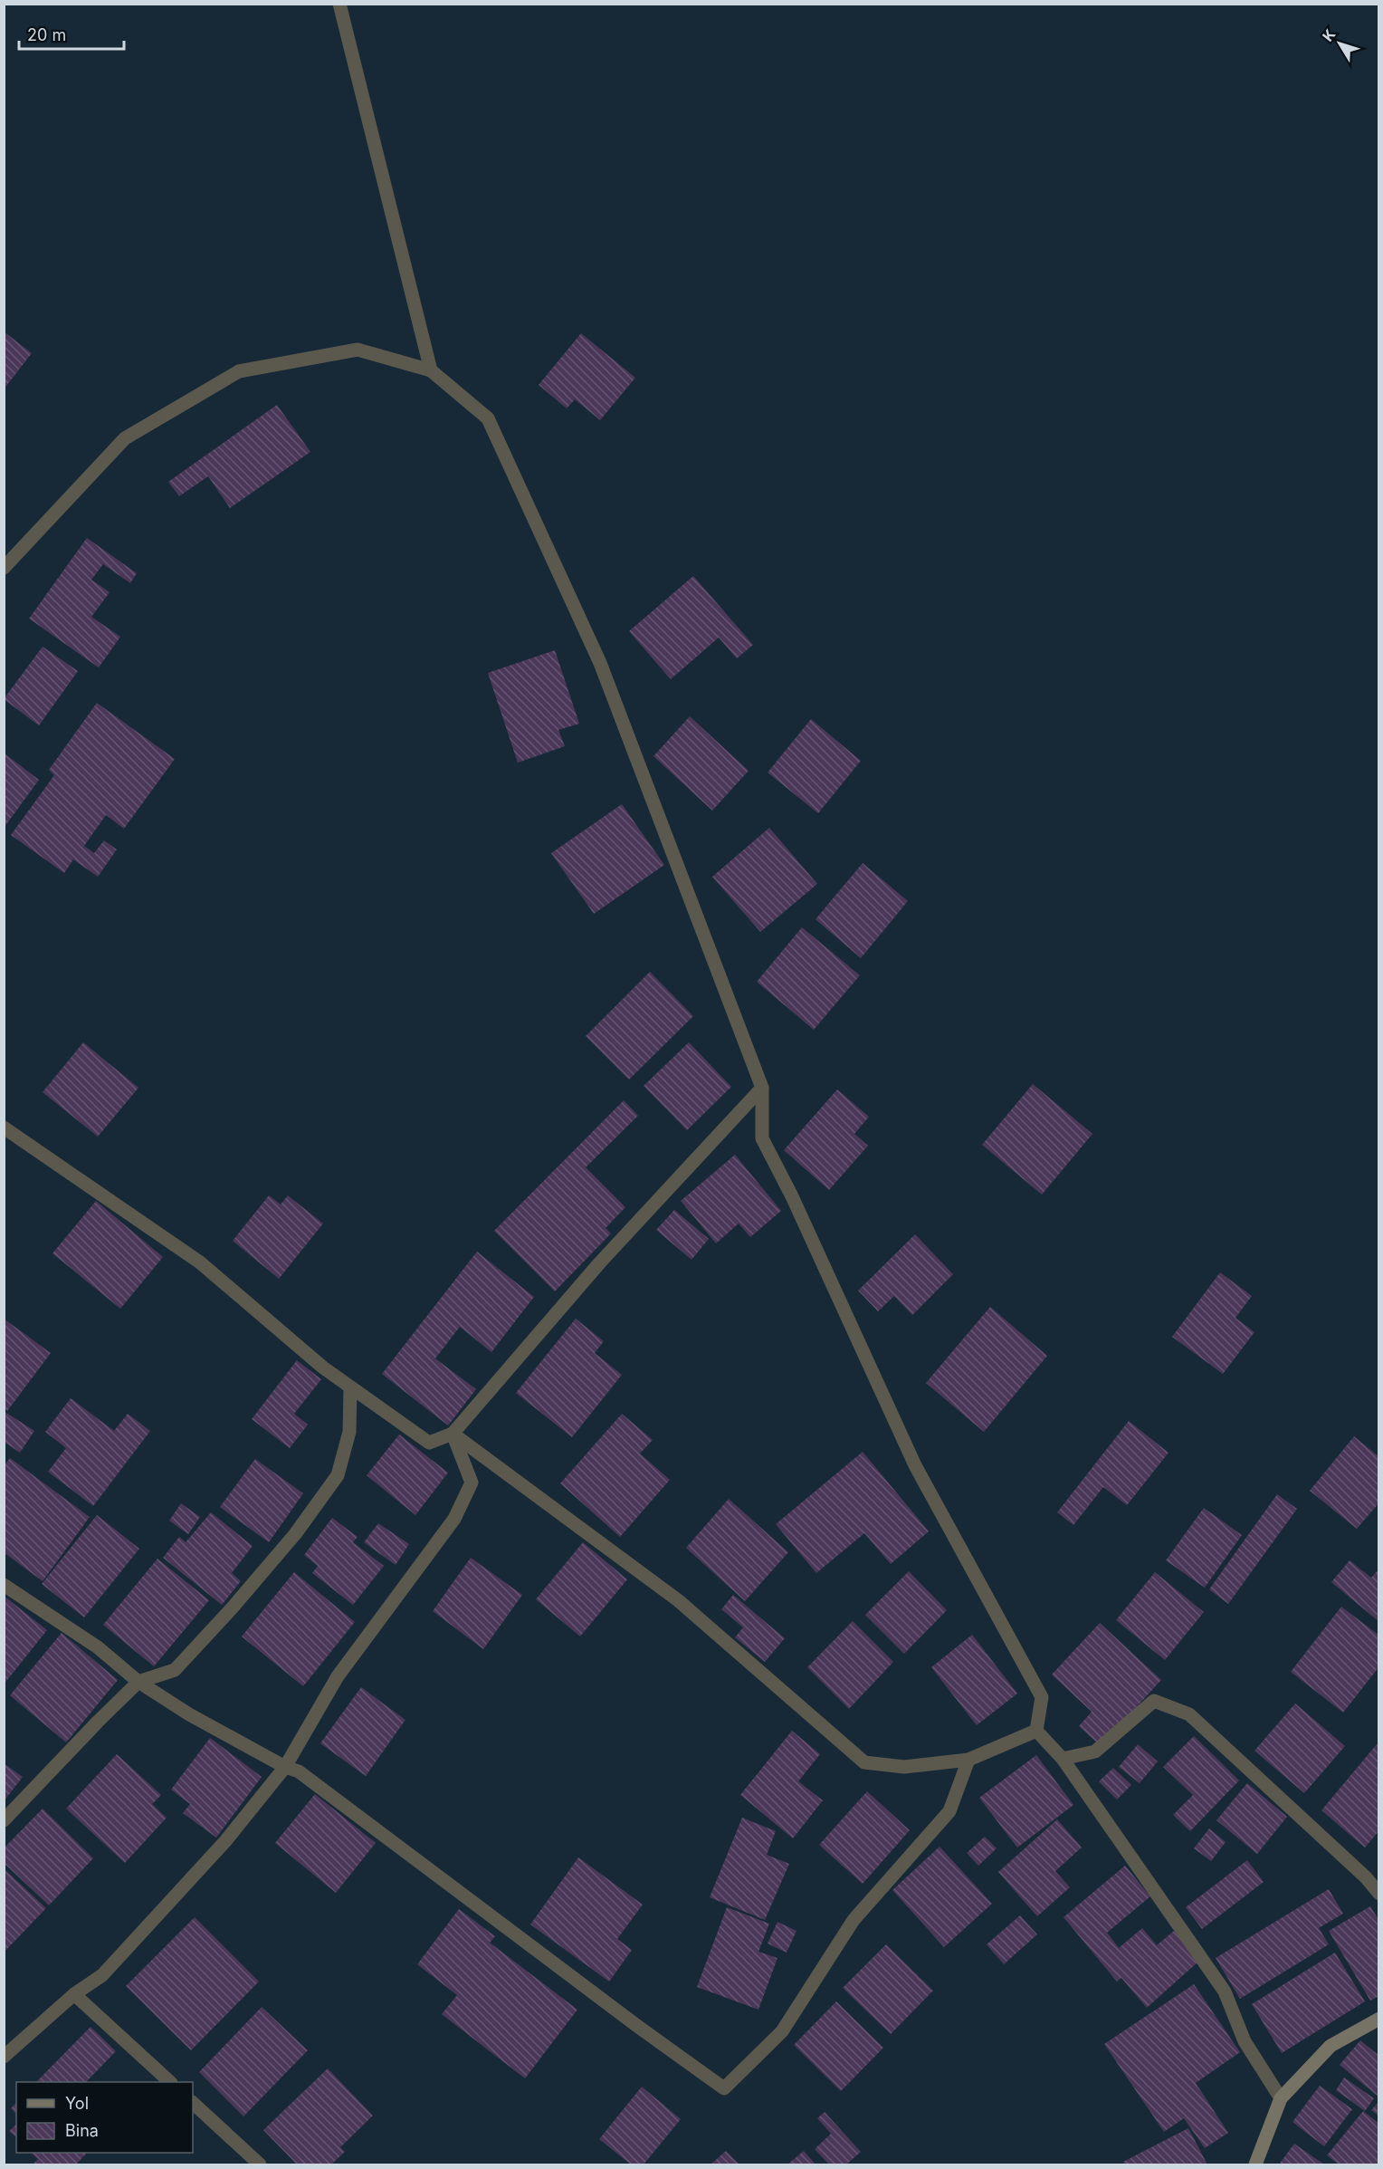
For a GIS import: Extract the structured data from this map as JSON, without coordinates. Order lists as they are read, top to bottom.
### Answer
{
  "legend": ["Yol", "Bina"],
  "scale_bar": "20 m",
  "north": "top left"
}
